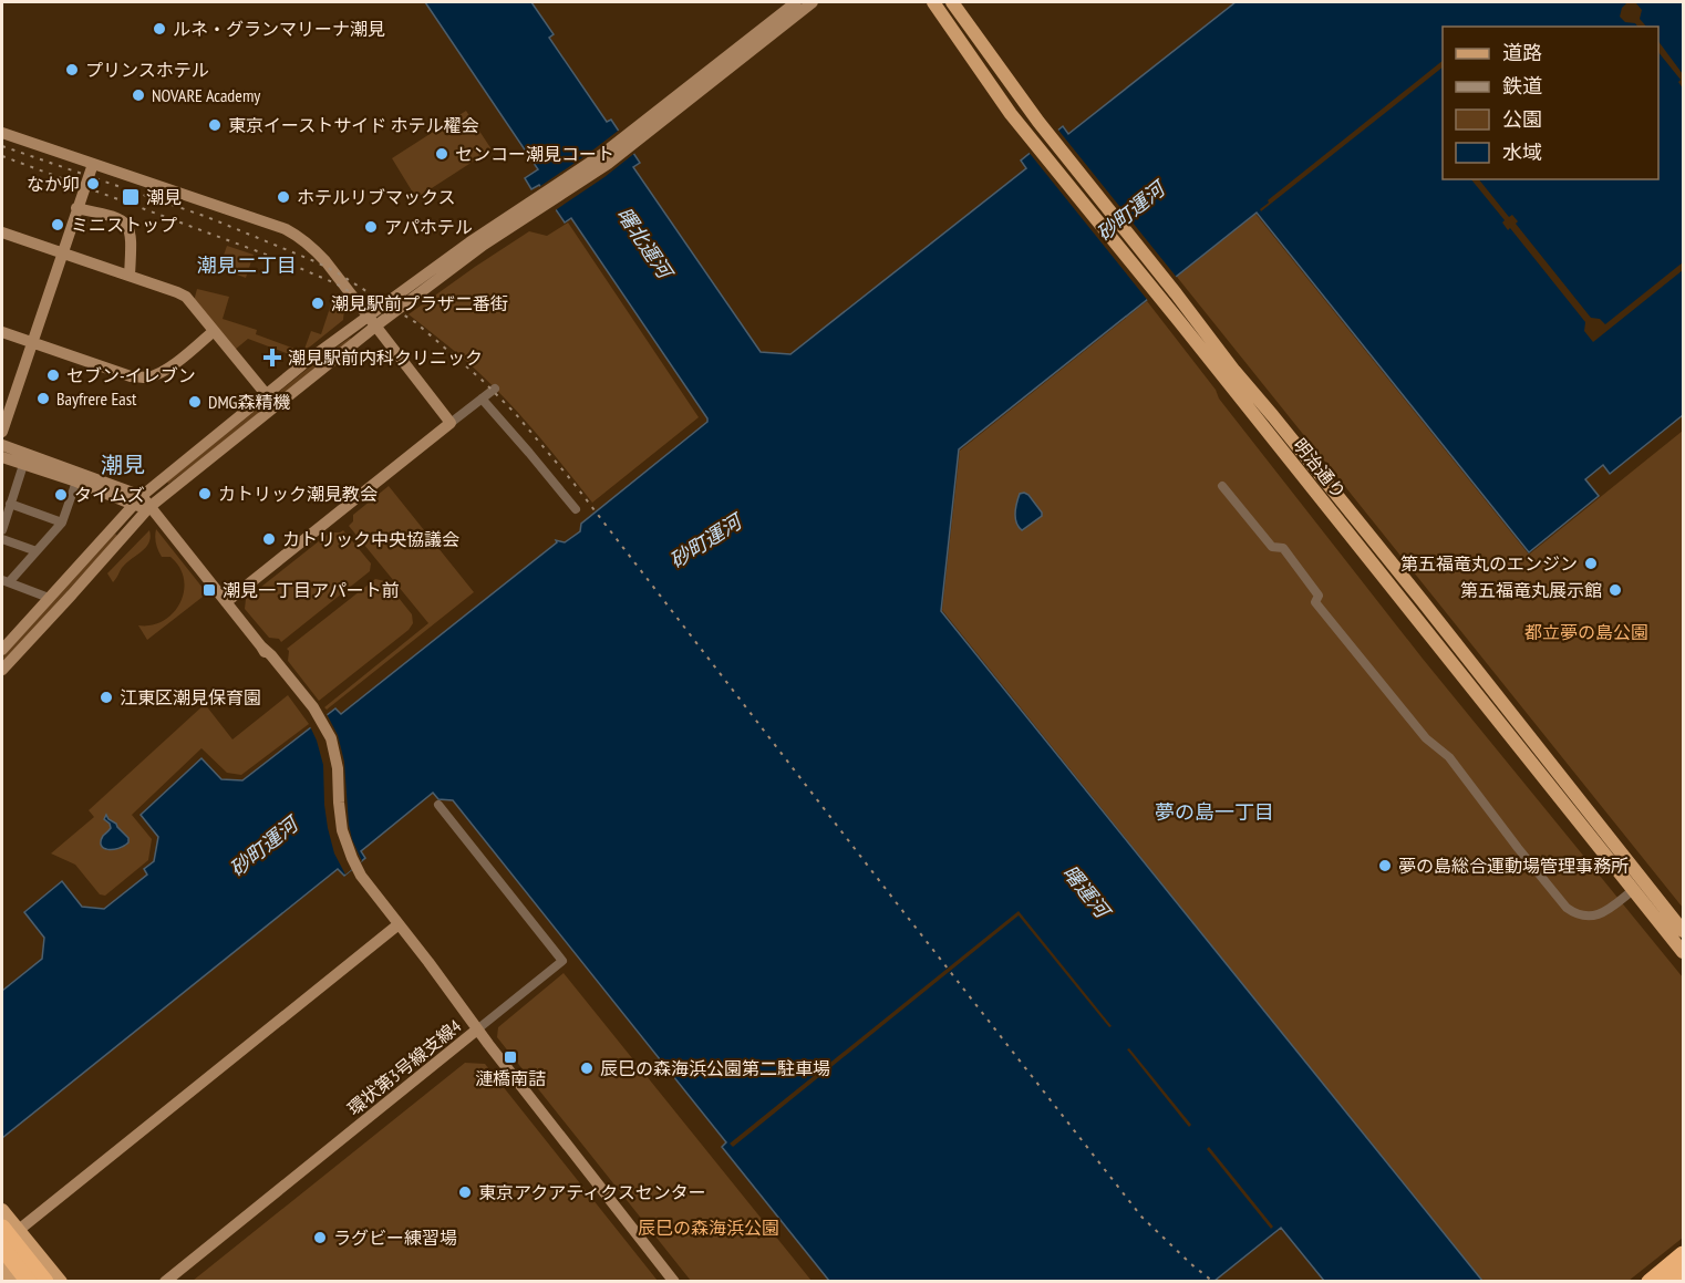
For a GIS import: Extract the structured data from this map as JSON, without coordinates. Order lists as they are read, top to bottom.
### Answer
{
  "streets": {
    "main road": ["明治通り"],
    "street": ["環状第3号線支線4"]
  },
  "districts": ["潮見二丁目", "潮見", "夢の島一丁目"],
  "water": ["砂町運河", "曙北運河", "曙運河"],
  "parks": ["都立夢の島公園", "辰巳の森海浜公園"],
  "places": {
    "other": [
      "ルネ・グランマリーナ潮見",
      "プリンスホテル",
      "NOVARE Academy",
      "東京イーストサイド ホテル櫂会",
      "センコー潮見コート",
      "なか卯",
      "ホテルリブマックス",
      "ミニストップ",
      "アパホテル",
      "潮見駅前プラザ二番街",
      "セブン-イレブン",
      "Bayfrere East",
      "DMG森精機",
      "カトリック潮見教会",
      "タイムズ",
      "カトリック中央協議会",
      "第五福竜丸のエンジン",
      "第五福竜丸展示館",
      "江東区潮見保育園",
      "夢の島総合運動場管理事務所",
      "辰巳の森海浜公園第二駐車場",
      "東京アクアティクスセンター",
      "ラグビー練習場"
    ],
    "transit": ["潮見", "潮見一丁目アパート前", "漣橋南詰"],
    "health": ["潮見駅前内科クリニック"]
  },
  "legend": [
    "道路",
    "鉄道",
    "公園",
    "水域"
  ]
}
